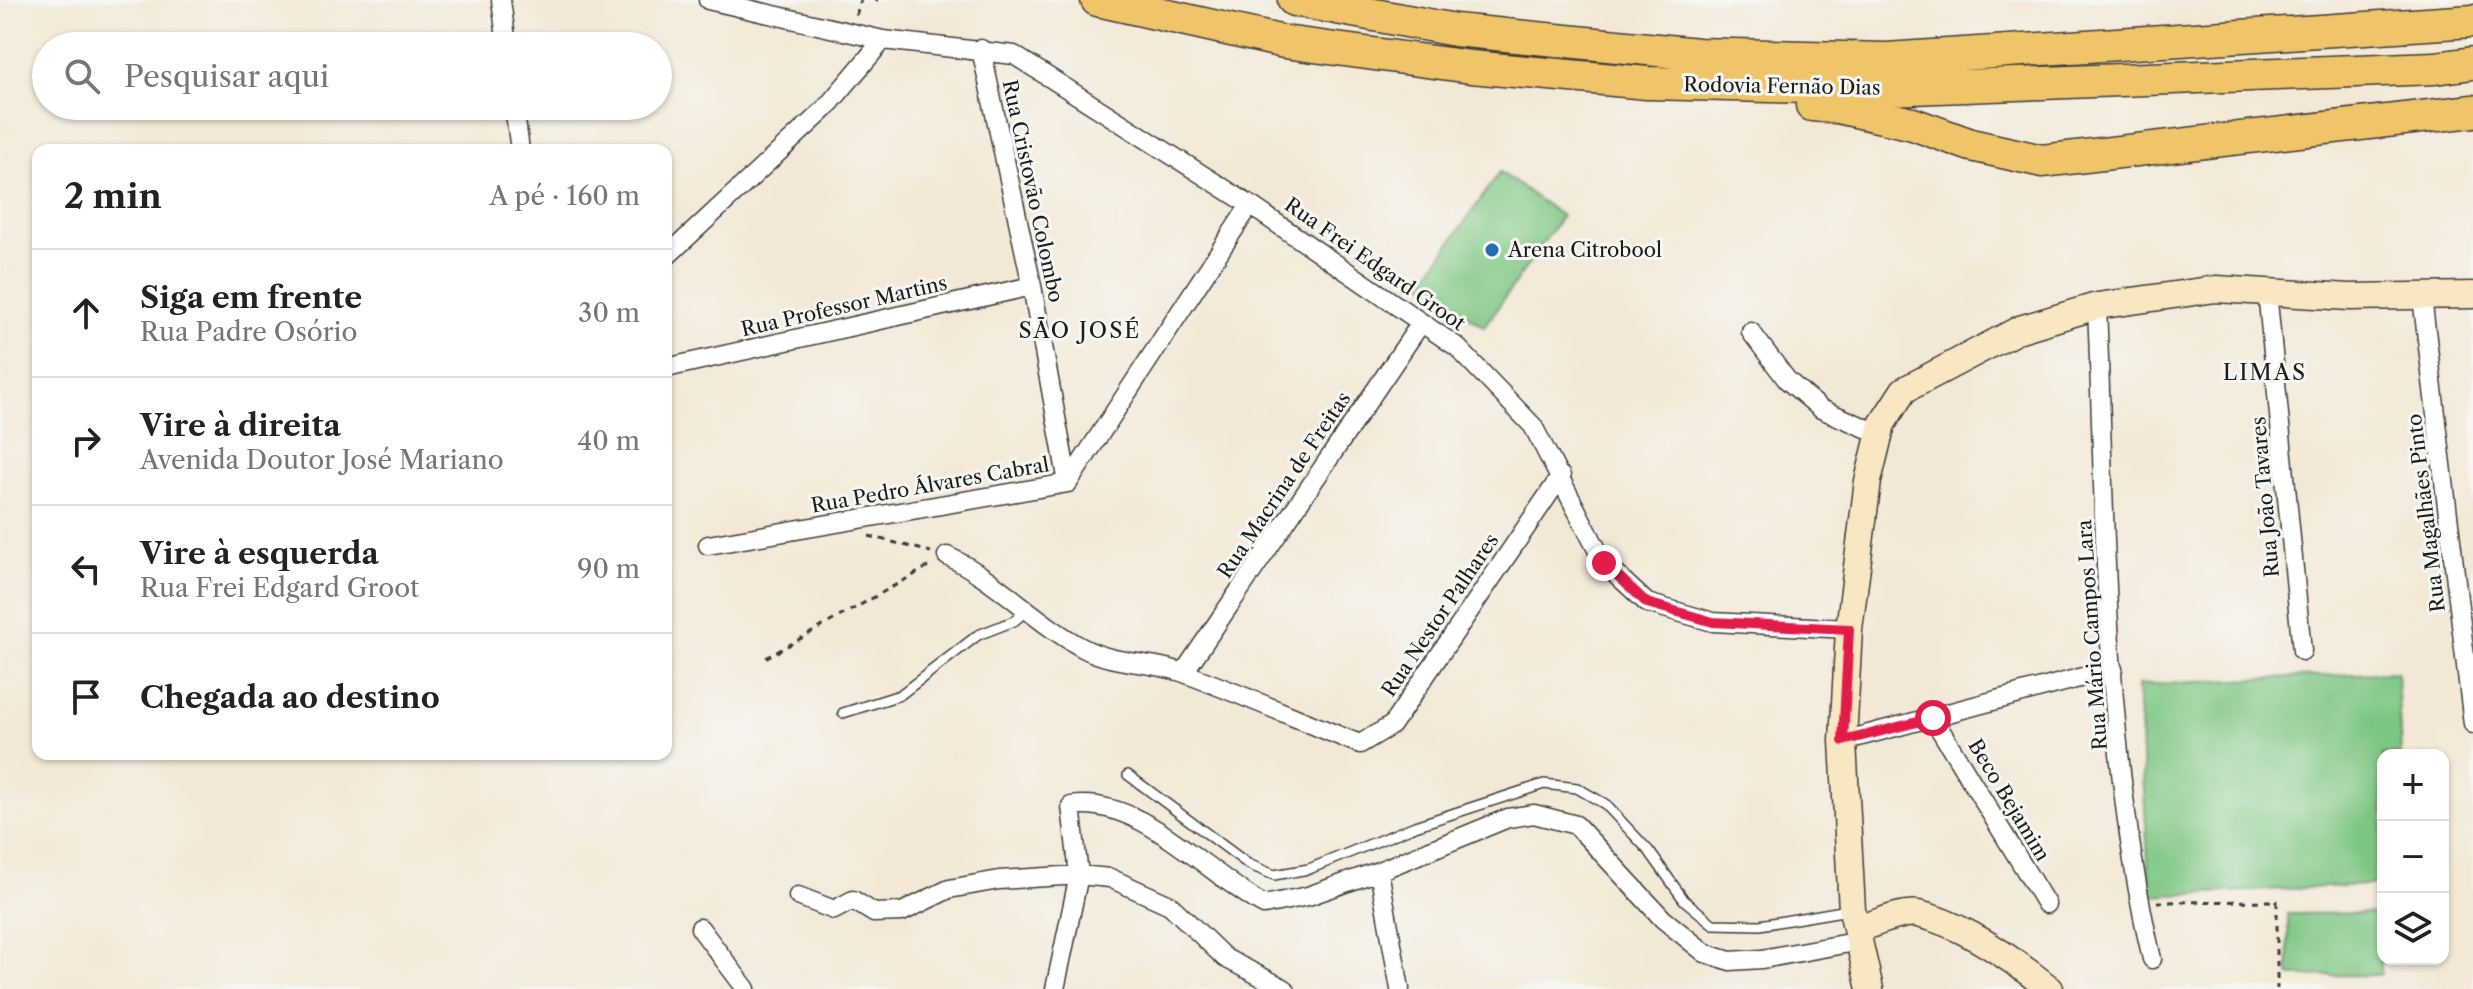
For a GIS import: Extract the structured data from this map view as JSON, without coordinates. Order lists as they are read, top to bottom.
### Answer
{
  "streets": {
    "highway": ["Rodovia Fernão Dias"],
    "street": [
      "Rua Cristovão Colombo",
      "Rua Frei Edgard Groot",
      "Rua Professor Martins",
      "Rua Pedro Álvares Cabral",
      "Rua Macrina de Freitas",
      "Rua João Tavares",
      "Rua Magalhães Pinto",
      "Rua Nestor Palhares",
      "Rua Mário Campos Lara",
      "Beco Bejamim"
    ]
  },
  "crossings": [
    ["Rua Cristovão Colombo", "Rua Frei Edgard Groot"],
    ["Rua Cristovão Colombo", "Rua Professor Martins"],
    ["Rua Cristovão Colombo", "Rua Pedro Álvares Cabral"],
    ["Rua Frei Edgard Groot", "Rua Pedro Álvares Cabral"],
    ["Rua Frei Edgard Groot", "Rua Macrina de Freitas"],
    ["Rua Frei Edgard Groot", "Rua Nestor Palhares"],
    ["Rua Macrina de Freitas", "Rua Nestor Palhares"]
  ],
  "districts": ["SÃO JOSÉ", "LIMAS"],
  "places": ["Arena Citrobool"],
  "page": {
    "search": "Pesquisar aqui",
    "heading": ["2 min", "A pé · 160 m"],
    "list": [
      ["Siga em frente", "Rua Padre Osório", "30 m"],
      ["Vire à direita", "Avenida Doutor José Mariano", "40 m"],
      ["Vire à esquerda", "Rua Frei Edgard Groot", "90 m"],
      "Chegada ao destino"
    ],
    "map_buttons": ["+", "−"]
  }
}
